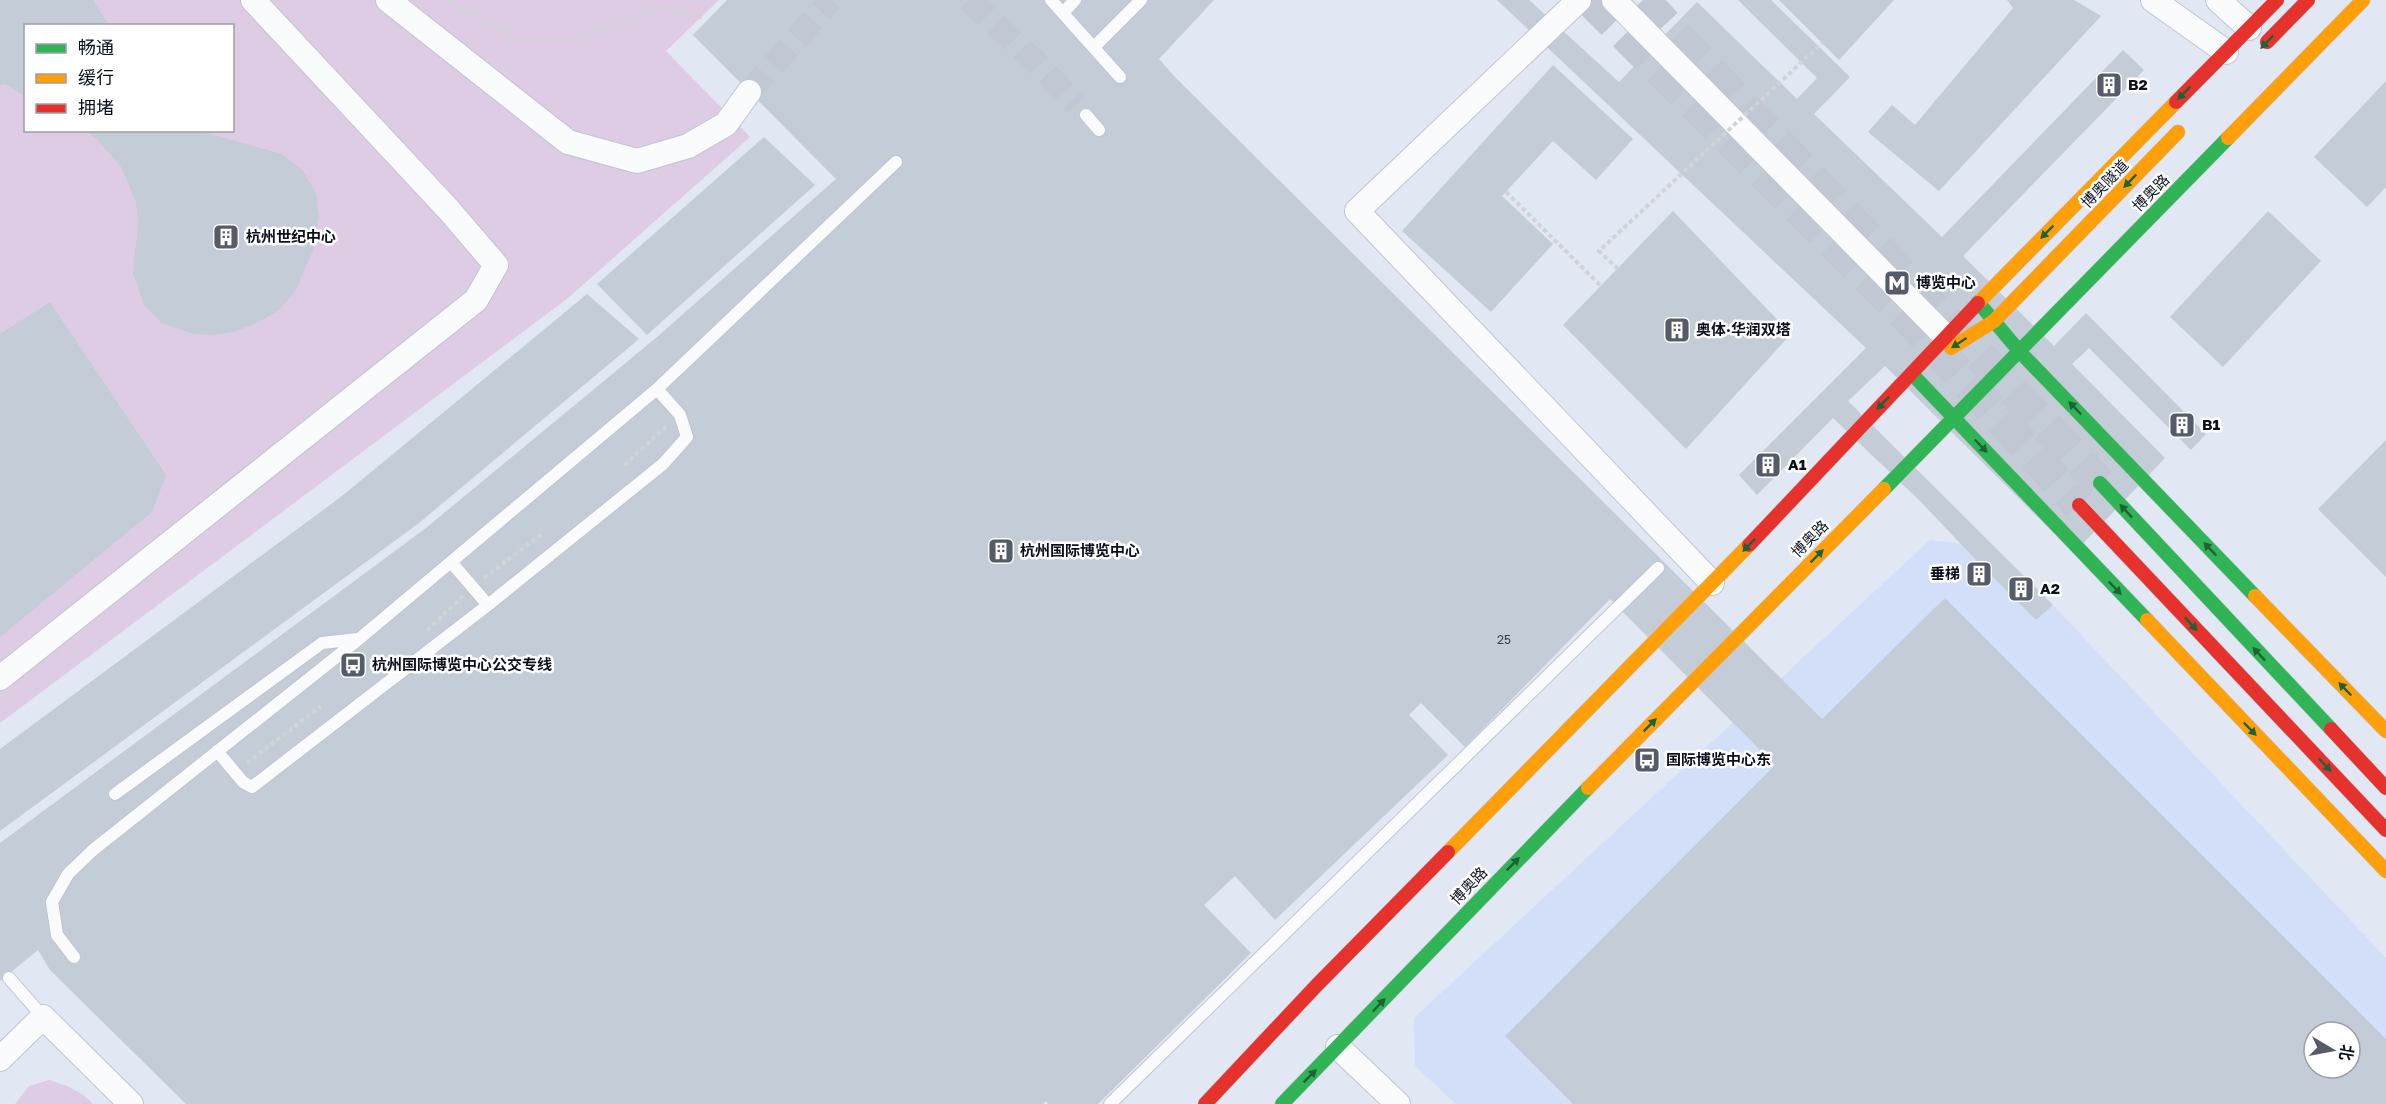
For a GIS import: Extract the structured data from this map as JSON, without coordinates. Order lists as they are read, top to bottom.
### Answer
{
  "streets": {
    "main road": ["博奥隧道", "博奥路"]
  },
  "places": {
    "building": [
      "B2",
      "杭州世纪中心",
      "奥体·华润双塔",
      "B1",
      "A1",
      "杭州国际博览中心",
      "垂梯",
      "A2"
    ],
    "metro station": ["博览中心"],
    "bus stop": ["杭州国际博览中心公交专线", "国际博览中心东"]
  },
  "house_numbers": ["25"],
  "legend": ["畅通", "缓行", "拥堵"],
  "north": "right"
}
